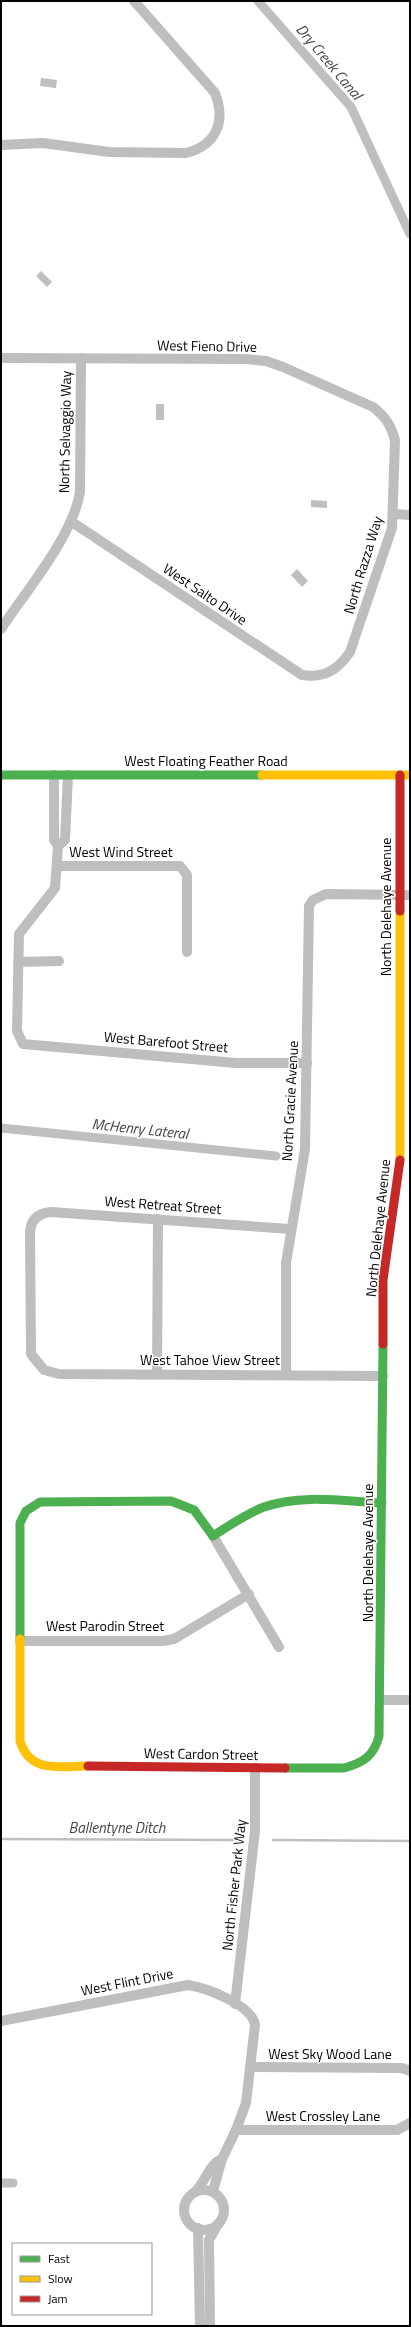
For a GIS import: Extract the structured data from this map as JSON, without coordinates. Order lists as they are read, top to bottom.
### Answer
{
  "streets": {
    "street": [
      "West Fieno Drive",
      "North Selvaggio Way",
      "North Razza Way",
      "West Salto Drive",
      "West Floating Feather Road",
      "West Wind Street",
      "North Delehaye Avenue",
      "West Barefoot Street",
      "North Gracie Avenue",
      "West Retreat Street",
      "West Tahoe View Street",
      "West Parodin Street",
      "West Cardon Street",
      "North Fisher Park Way",
      "West Flint Drive",
      "West Sky Wood Lane",
      "West Crossley Lane"
    ]
  },
  "crossings": [
    ["West Fieno Drive", "North Selvaggio Way"],
    ["West Fieno Drive", "North Razza Way"],
    ["North Selvaggio Way", "West Salto Drive"],
    ["North Razza Way", "West Salto Drive"],
    ["West Floating Feather Road", "North Delehaye Avenue"],
    ["North Delehaye Avenue", "North Gracie Avenue"],
    ["North Delehaye Avenue", "West Tahoe View Street"],
    ["North Delehaye Avenue", "West Cardon Street"],
    ["West Barefoot Street", "North Gracie Avenue"],
    ["North Gracie Avenue", "West Retreat Street"],
    ["North Gracie Avenue", "West Tahoe View Street"],
    ["West Retreat Street", "West Tahoe View Street"],
    ["West Parodin Street", "West Cardon Street"],
    ["West Cardon Street", "North Fisher Park Way"],
    ["North Fisher Park Way", "West Flint Drive"],
    ["West Flint Drive", "West Sky Wood Lane"]
  ],
  "water": ["Dry Creek Canal", "McHenry Lateral", "Ballentyne Ditch"],
  "legend": ["Fast", "Slow", "Jam"]
}
